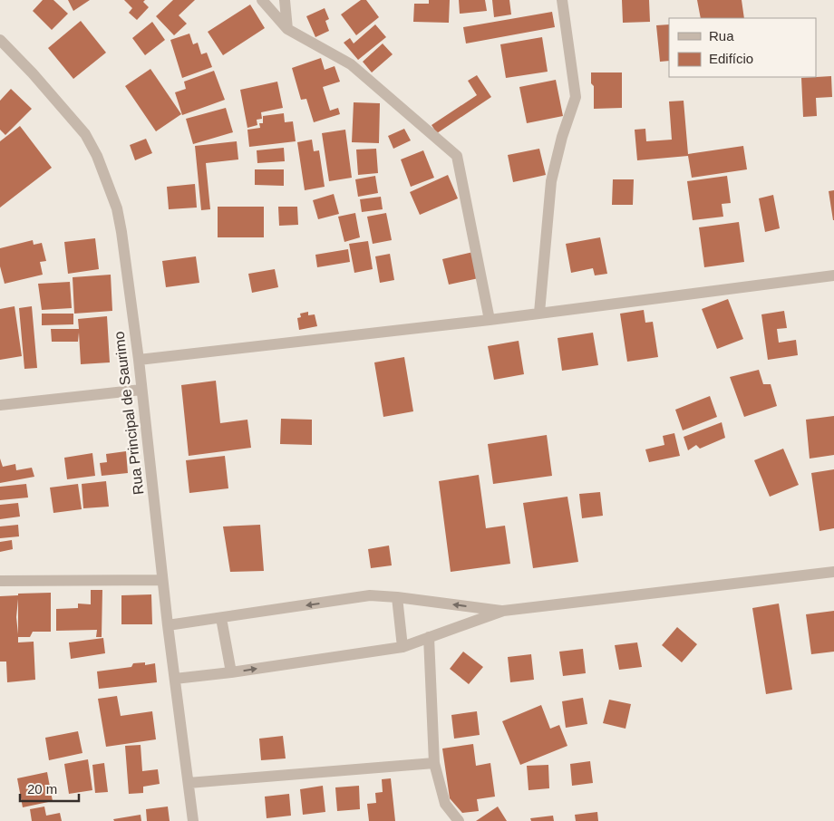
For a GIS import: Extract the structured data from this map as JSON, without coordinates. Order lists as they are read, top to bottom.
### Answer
{
  "streets": {
    "street": ["Rua Principal de Saurimo"]
  },
  "legend": ["Rua", "Edifício"],
  "scale_bar": "20 m"
}
